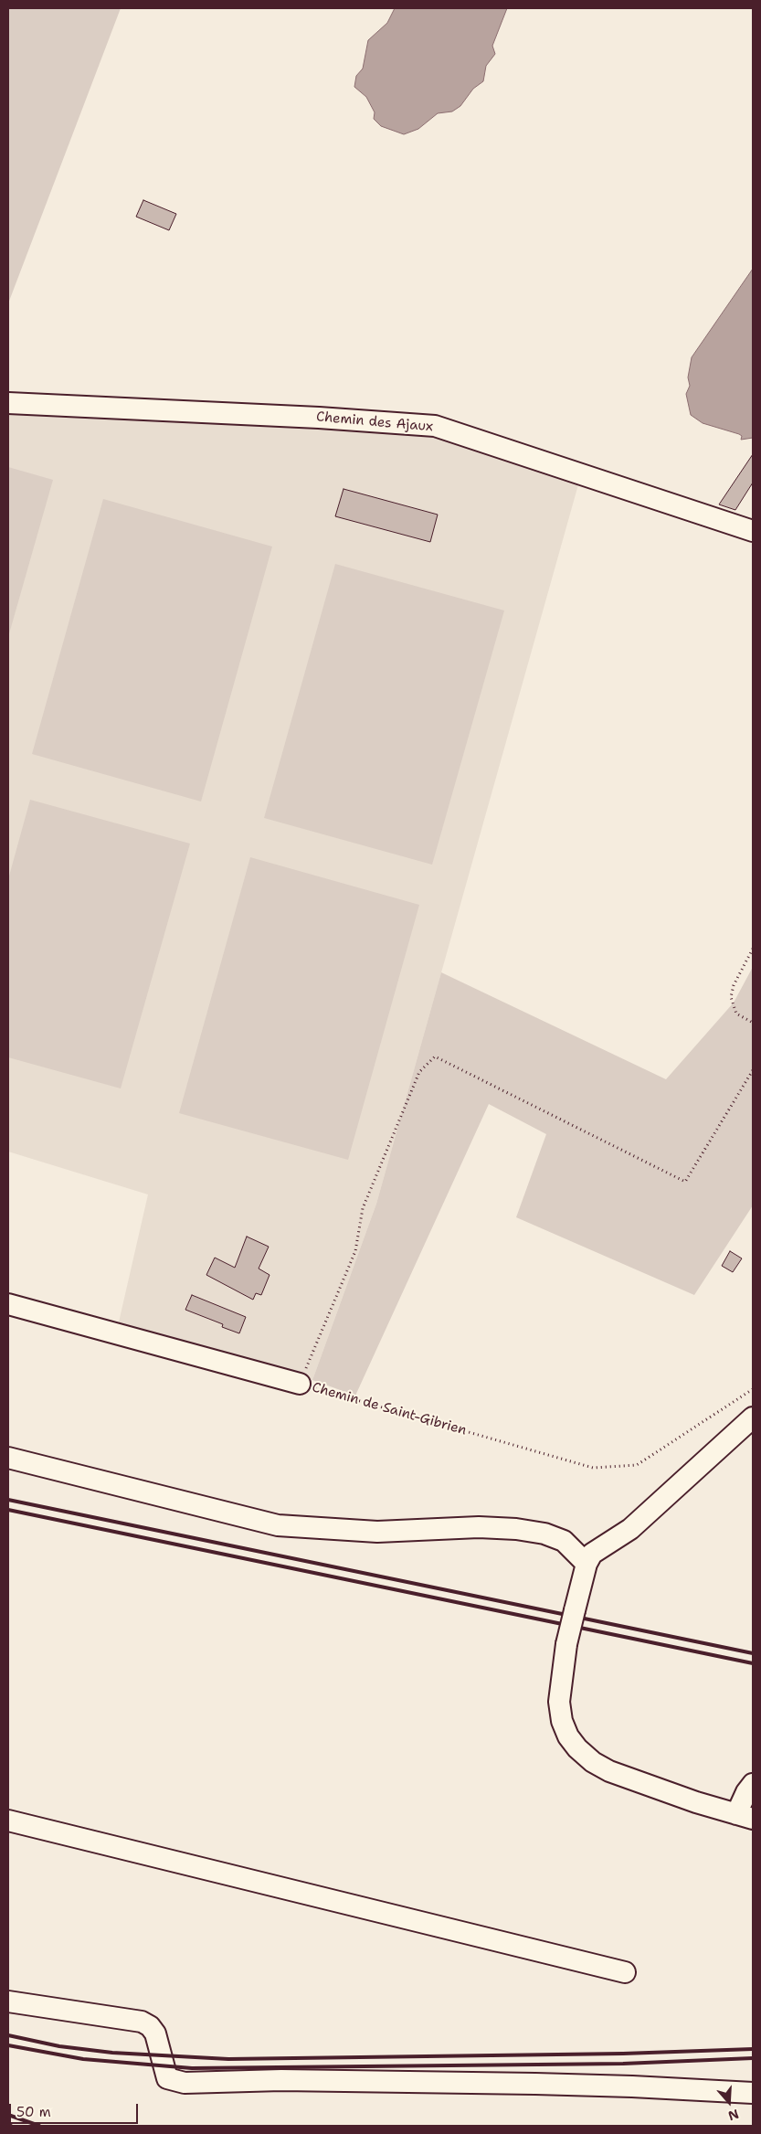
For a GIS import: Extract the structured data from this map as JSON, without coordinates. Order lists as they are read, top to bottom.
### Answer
{
  "streets": {
    "street": ["Chemin des Ajaux", "Chemin de Saint-Gibrien"]
  },
  "scale_bar": "50 m",
  "north": "bottom"
}
